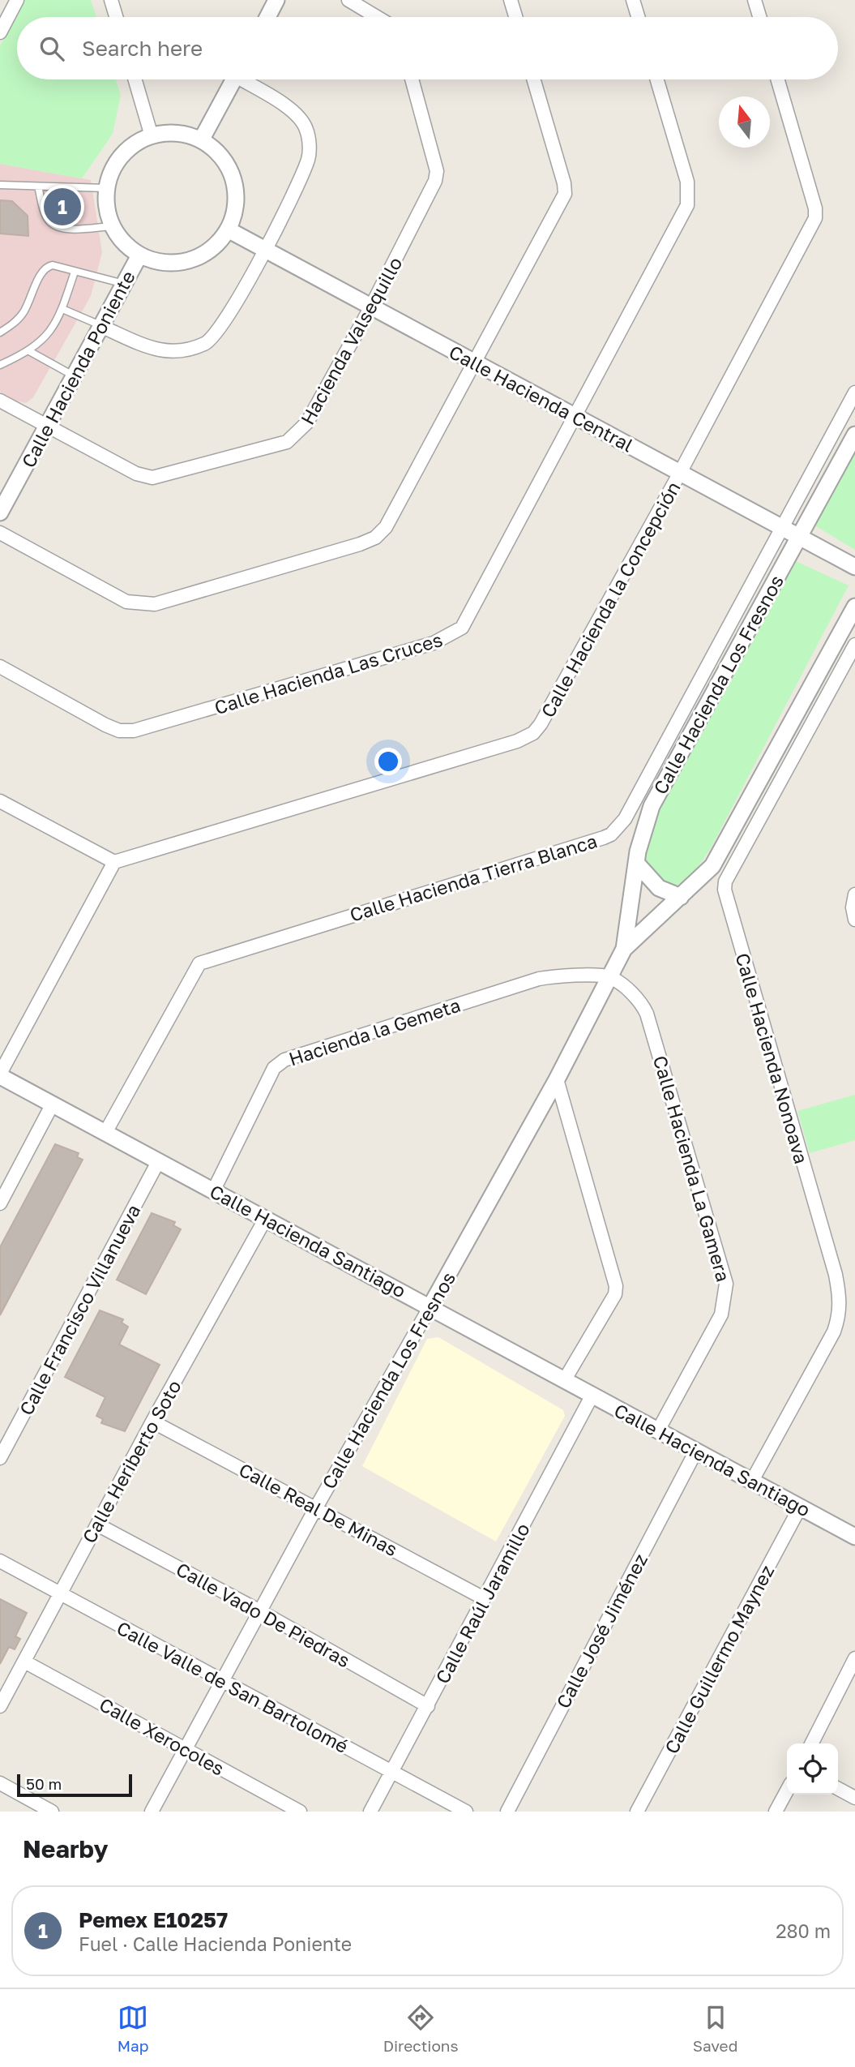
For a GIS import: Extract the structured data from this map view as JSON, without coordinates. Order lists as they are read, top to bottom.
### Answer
{
  "streets": {
    "street": [
      "Hacienda Valsequillo",
      "Calle Hacienda Poniente",
      "Calle Hacienda Central",
      "Calle Hacienda la Concepción",
      "Calle Hacienda Las Cruces",
      "Calle Hacienda Los Fresnos",
      "Calle Hacienda Tierra Blanca",
      "Hacienda la Gemeta",
      "Calle Hacienda Nonoava",
      "Calle Hacienda La Gamera",
      "Calle Hacienda Santiago",
      "Calle Francisco Villanueva",
      "Calle Heriberto Soto",
      "Calle Real De Minas",
      "Calle Raúl Jaramillo",
      "Calle Vado De Piedras",
      "Calle José Jiménez",
      "Calle Guillermo Maynez",
      "Calle Valle de San Bartolomé",
      "Calle Xerocoles"
    ]
  },
  "crossings": [
    ["Hacienda Valsequillo", "Calle Hacienda Poniente"],
    ["Hacienda Valsequillo", "Calle Hacienda Central"],
    ["Calle Hacienda Poniente", "Calle Hacienda Central"],
    ["Calle Hacienda Central", "Calle Hacienda la Concepción"],
    ["Calle Hacienda Central", "Calle Hacienda Las Cruces"],
    ["Calle Hacienda Central", "Calle Hacienda Los Fresnos"],
    ["Calle Hacienda Central", "Calle Hacienda Tierra Blanca"],
    ["Calle Hacienda Los Fresnos", "Hacienda la Gemeta"],
    ["Calle Hacienda Los Fresnos", "Calle Hacienda La Gamera"],
    ["Calle Hacienda Los Fresnos", "Calle Hacienda Santiago"],
    ["Calle Hacienda Los Fresnos", "Calle Real De Minas"],
    ["Calle Hacienda Los Fresnos", "Calle Vado De Piedras"],
    ["Calle Hacienda Los Fresnos", "Calle Valle de San Bartolomé"],
    ["Calle Hacienda Los Fresnos", "Calle Xerocoles"],
    ["Calle Hacienda Tierra Blanca", "Calle Hacienda Santiago"],
    ["Hacienda la Gemeta", "Calle Hacienda La Gamera"],
    ["Hacienda la Gemeta", "Calle Hacienda Santiago"],
    ["Calle Hacienda Nonoava", "Calle Hacienda Santiago"],
    ["Calle Hacienda La Gamera", "Calle Hacienda Santiago"],
    ["Calle Hacienda Santiago", "Calle Francisco Villanueva"],
    ["Calle Hacienda Santiago", "Calle Heriberto Soto"],
    ["Calle Hacienda Santiago", "Calle Raúl Jaramillo"],
    ["Calle Hacienda Santiago", "Calle José Jiménez"],
    ["Calle Hacienda Santiago", "Calle Guillermo Maynez"],
    ["Calle Heriberto Soto", "Calle Real De Minas"],
    ["Calle Heriberto Soto", "Calle Vado De Piedras"],
    ["Calle Heriberto Soto", "Calle Valle de San Bartolomé"],
    ["Calle Heriberto Soto", "Calle Xerocoles"],
    ["Calle Real De Minas", "Calle Raúl Jaramillo"],
    ["Calle Raúl Jaramillo", "Calle Vado De Piedras"],
    ["Calle Raúl Jaramillo", "Calle Valle de San Bartolomé"]
  ],
  "scale_bar": "50 m",
  "north": "top",
  "page": {
    "search": "Search here",
    "pins": "1",
    "scale": "50 m",
    "heading": "Nearby",
    "list": [
      {
        "mark": "1",
        "name": "Pemex E10257",
        "note": "Fuel · Calle Hacienda Poniente",
        "value": "280 m"
      }
    ],
    "nav": ["Map", "Directions", "Saved"]
  }
}
